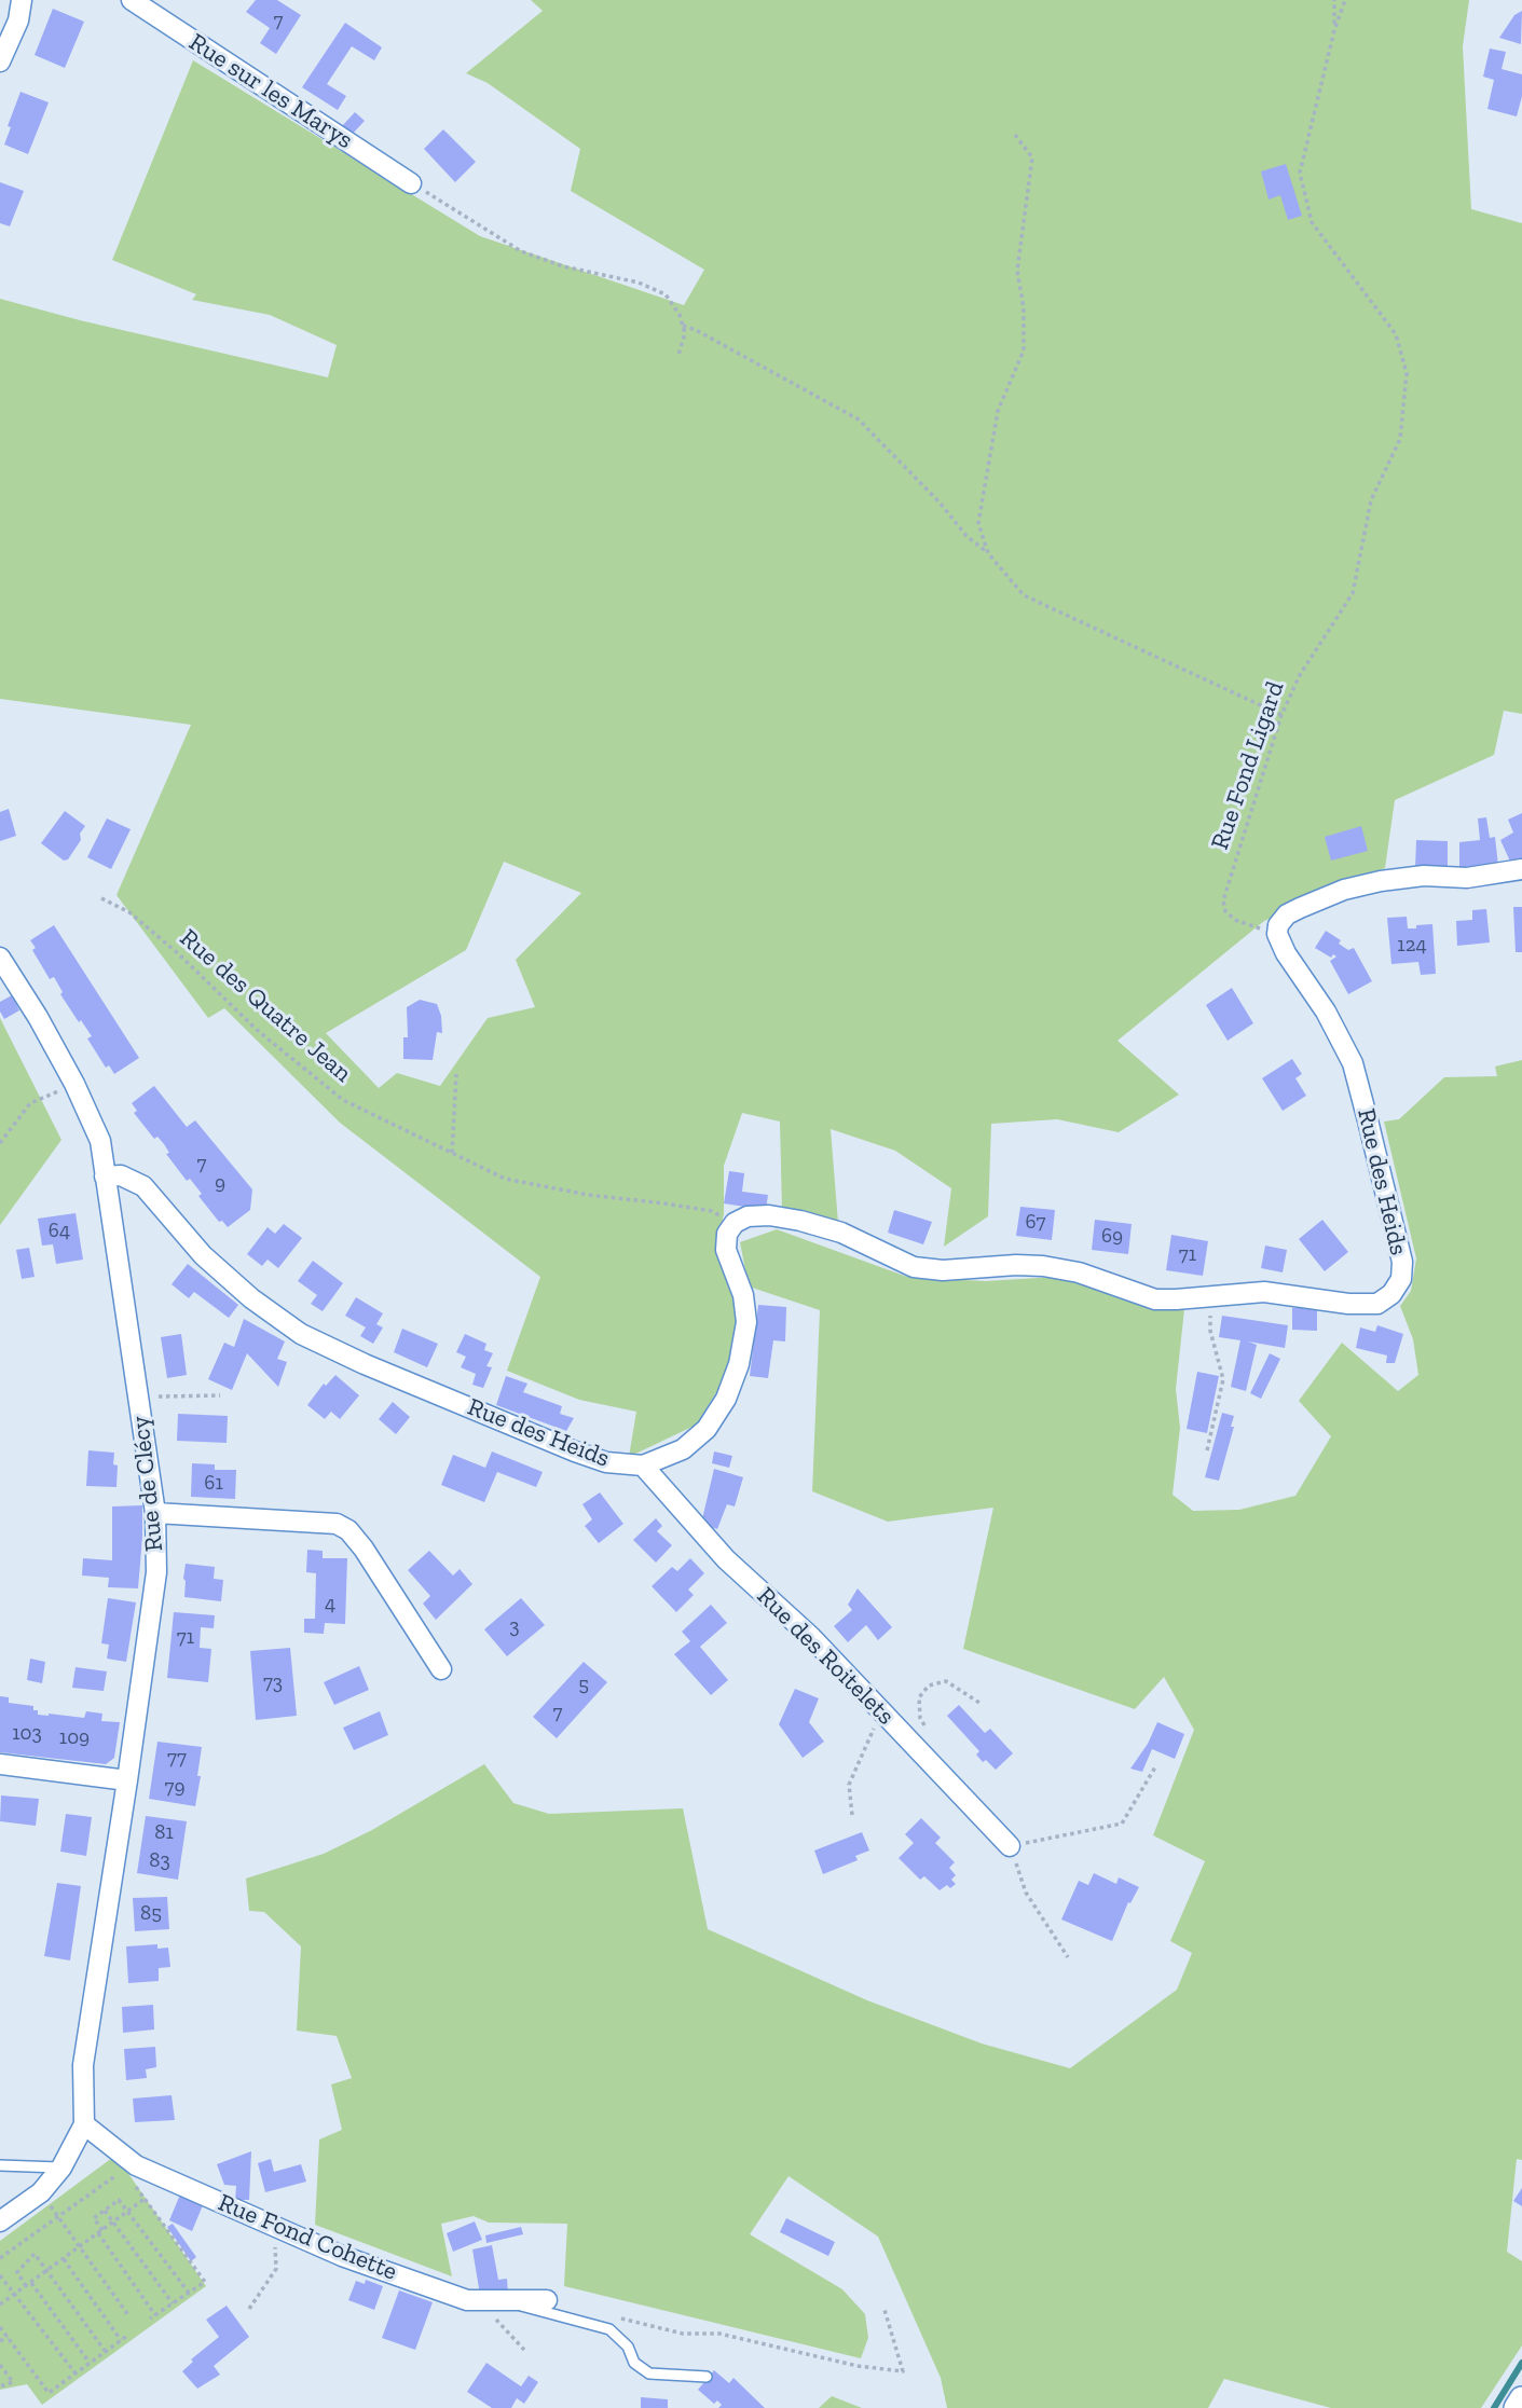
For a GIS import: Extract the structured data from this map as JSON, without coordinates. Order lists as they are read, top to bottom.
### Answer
{
  "streets": {
    "street": [
      "Rue sur les Marys",
      "Rue des Heids",
      "Rue de Clécy",
      "Rue des Roitelets",
      "Rue Fond Cohette"
    ],
    "path": ["Rue Fond Ligard", "Rue des Quatre Jean"]
  },
  "crossings": [
    ["Rue Fond Ligard", "Rue des Heids"],
    ["Rue des Quatre Jean", "Rue des Heids"],
    ["Rue des Heids", "Rue de Clécy"],
    ["Rue des Heids", "Rue des Roitelets"],
    ["Rue de Clécy", "Rue Fond Cohette"]
  ],
  "house_numbers": [
    "7",
    "124",
    "7",
    "9",
    "67",
    "64",
    "69",
    "71",
    "61",
    "4",
    "3",
    "71",
    "73",
    "5",
    "7",
    "103",
    "109",
    "77",
    "79",
    "81",
    "83",
    "85"
  ]
}
